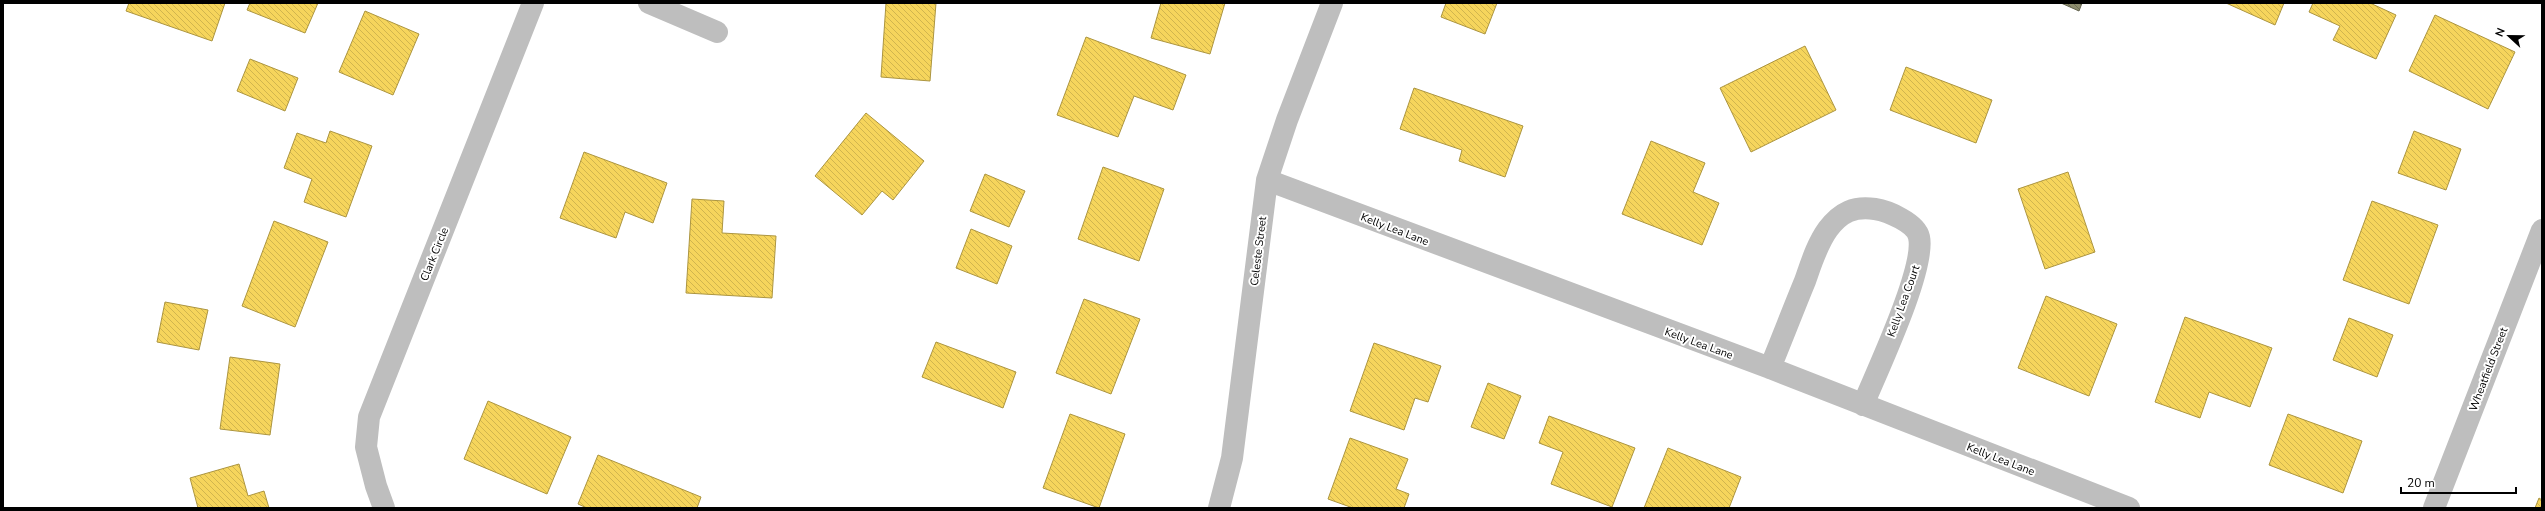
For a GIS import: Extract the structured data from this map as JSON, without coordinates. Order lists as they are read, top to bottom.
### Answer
{
  "streets": {
    "street": [
      "Kelly Lea Lane",
      "Celeste Street",
      "Clark Circle",
      "Kelly Lea Court",
      "Wheatfield Street"
    ]
  },
  "crossings": [
    ["Kelly Lea Lane", "Celeste Street"],
    ["Kelly Lea Lane", "Kelly Lea Court"]
  ],
  "scale_bar": "20 m",
  "north": "left"
}
